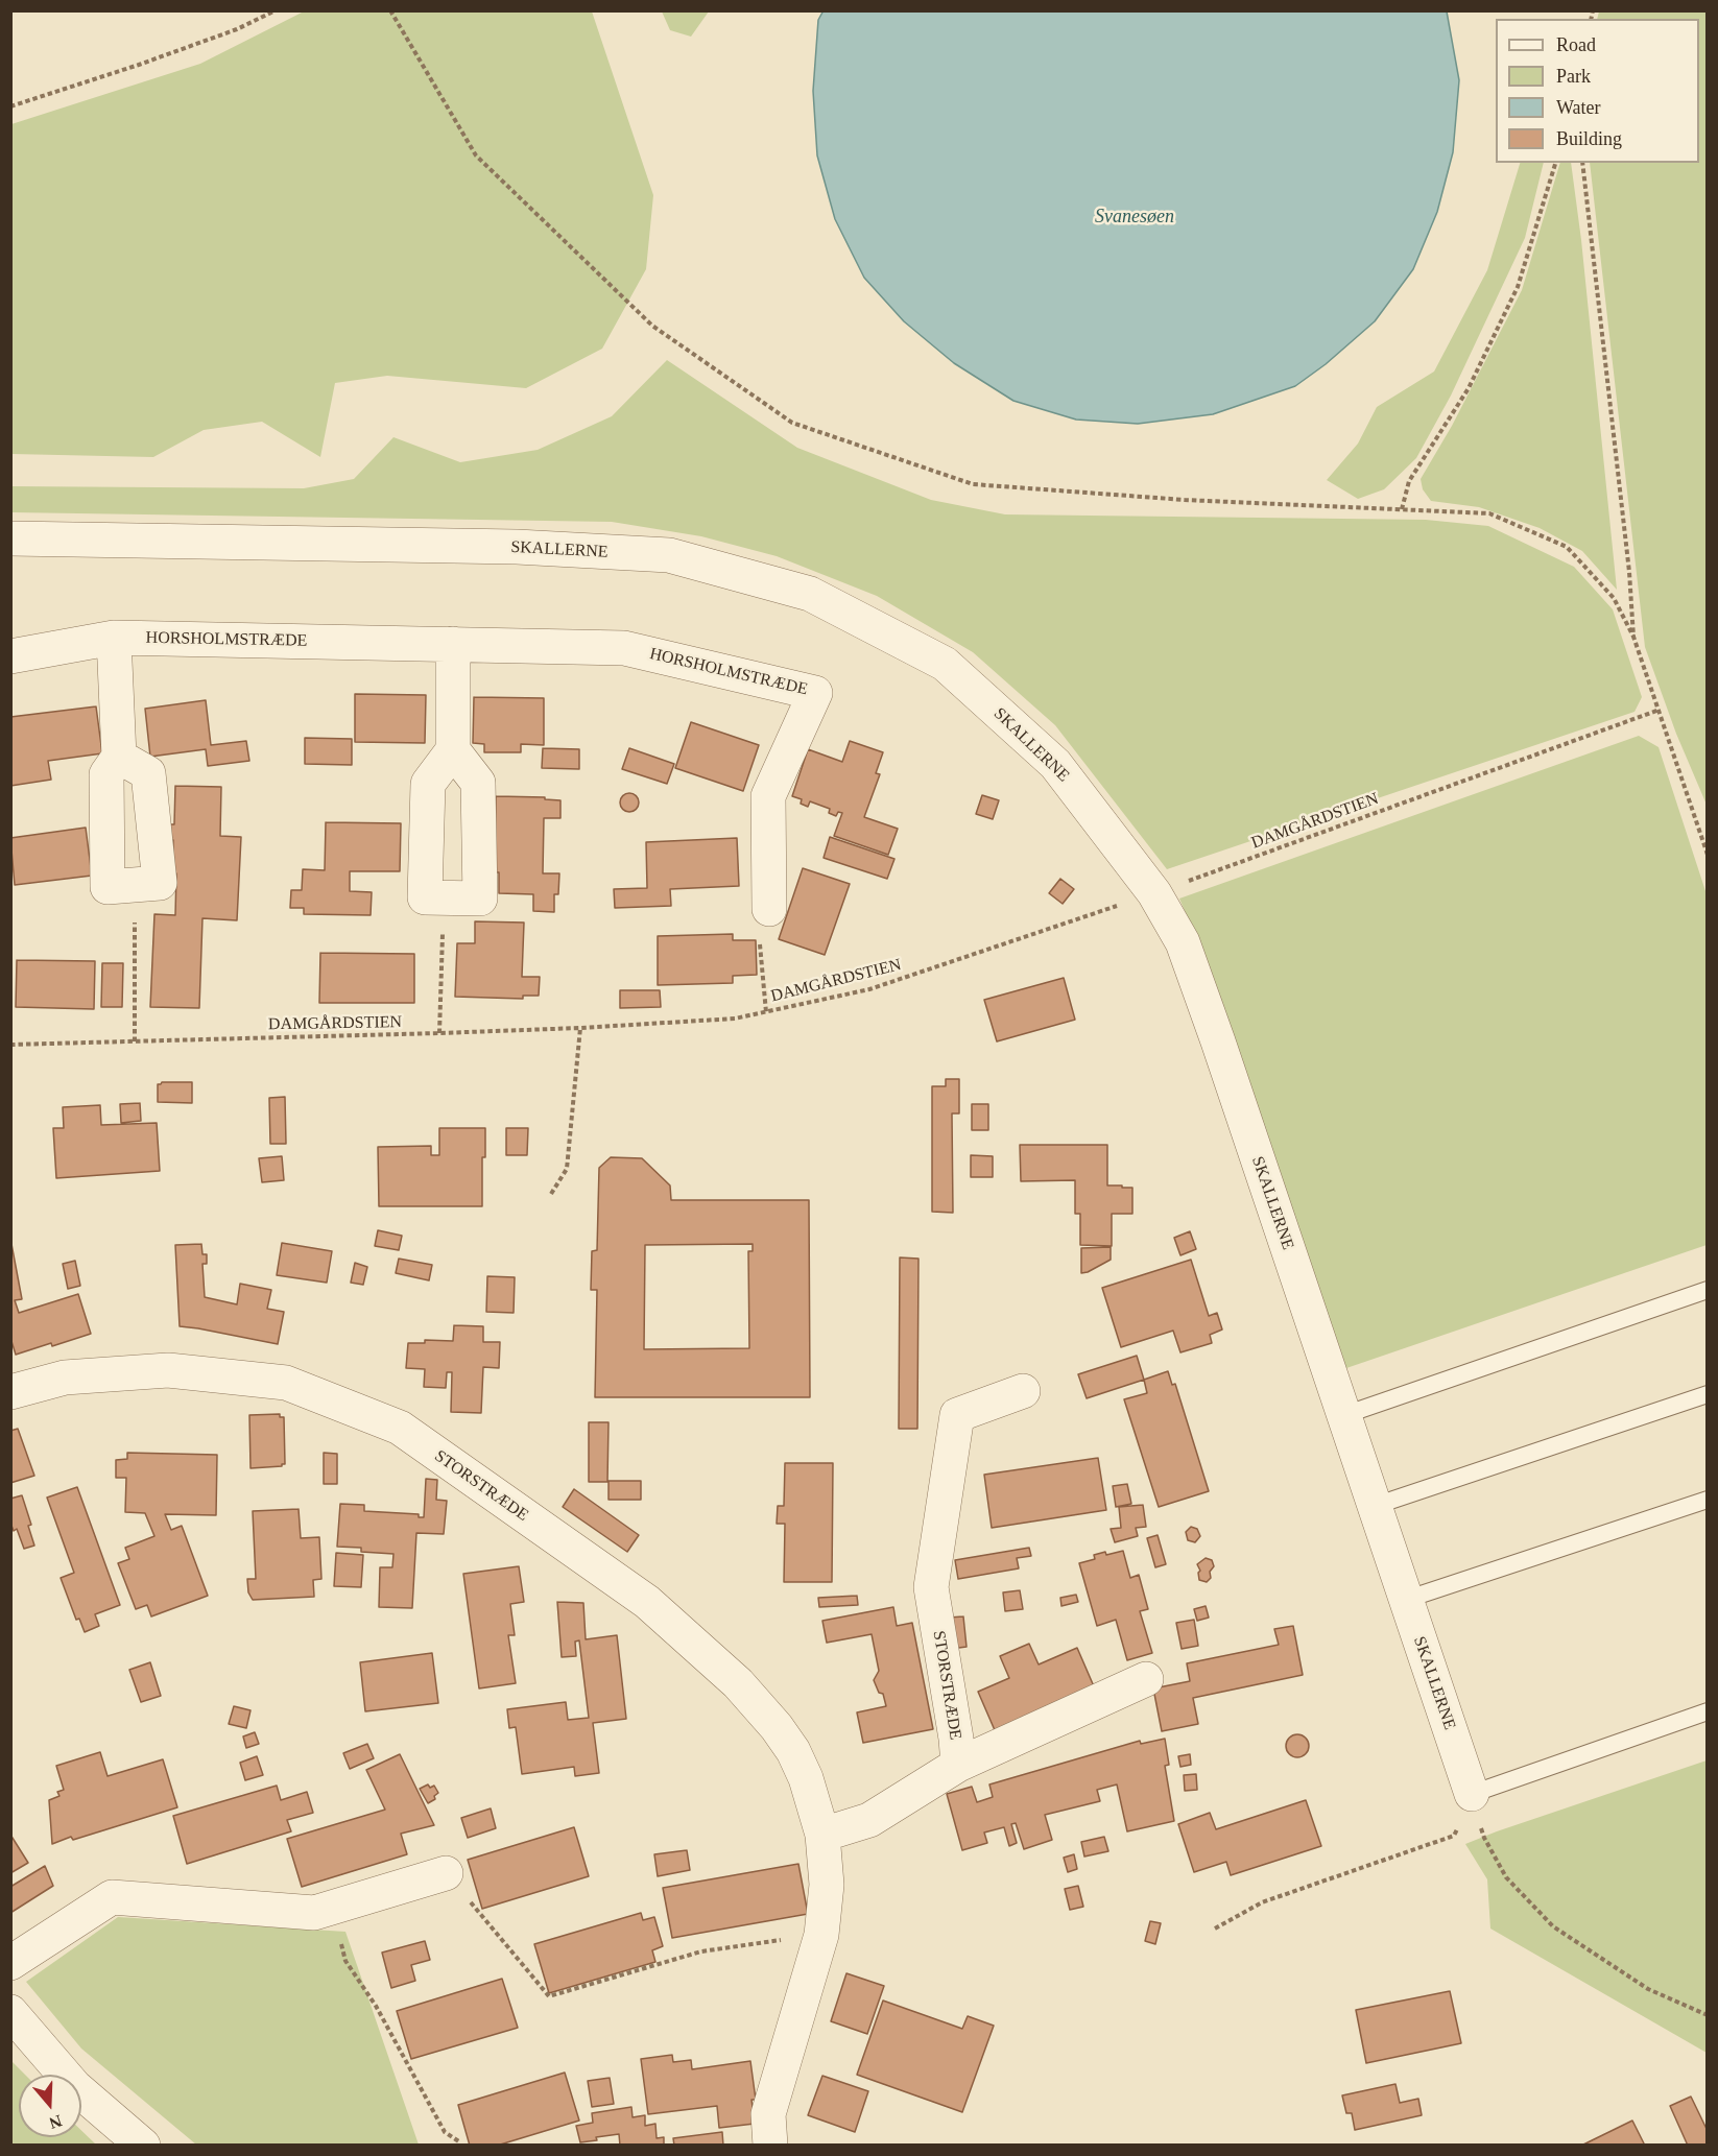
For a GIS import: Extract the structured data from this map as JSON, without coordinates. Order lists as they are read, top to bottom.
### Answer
{
  "streets": {
    "street": ["SKALLERNE", "HORSHOLMSTRÆDE", "STORSTRÆDE"],
    "path": ["DAMGÅRDSTIEN"]
  },
  "crossings": [
    ["SKALLERNE", "DAMGÅRDSTIEN"]
  ],
  "water": ["Svanesøen"],
  "legend": [
    "Road",
    "Park",
    "Water",
    "Building"
  ],
  "north": "bottom"
}
